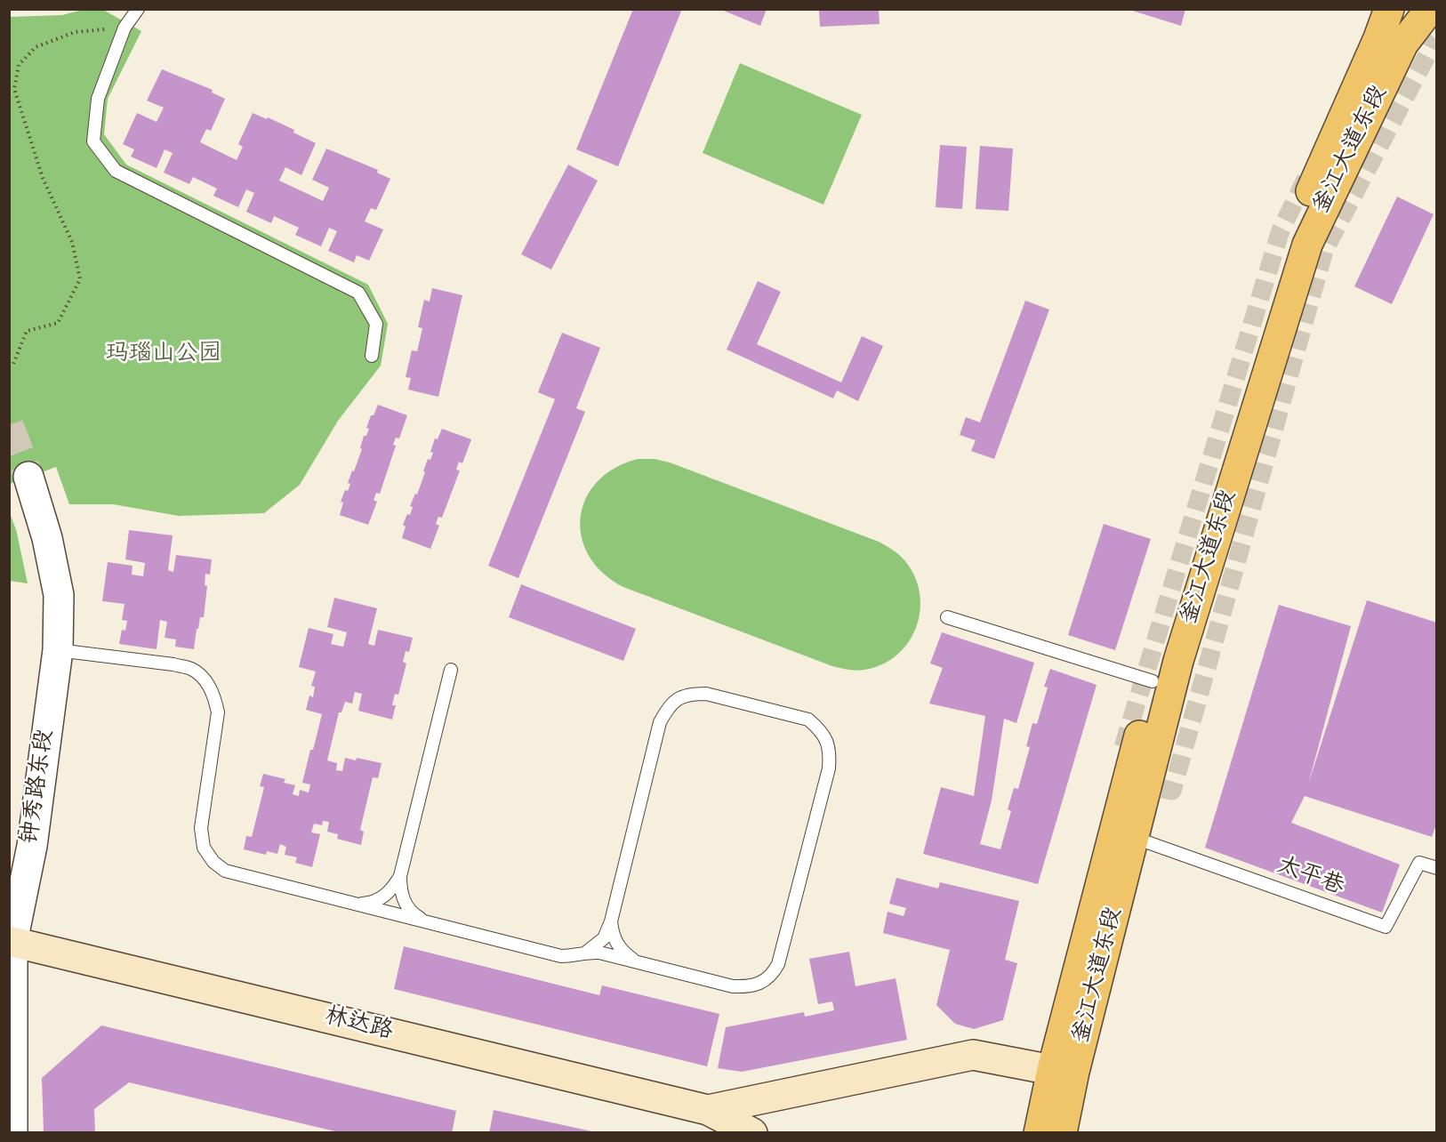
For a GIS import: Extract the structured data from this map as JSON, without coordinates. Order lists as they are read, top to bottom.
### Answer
{
  "streets": {
    "main road": ["釜江大道东段", "林达路"],
    "street": ["钟秀路东段"],
    "lane": ["太平巷"]
  },
  "crossings": [
    ["釜江大道东段", "太平巷"],
    ["钟秀路东段", "林达路"]
  ],
  "parks": ["玛瑙山公园"]
}
